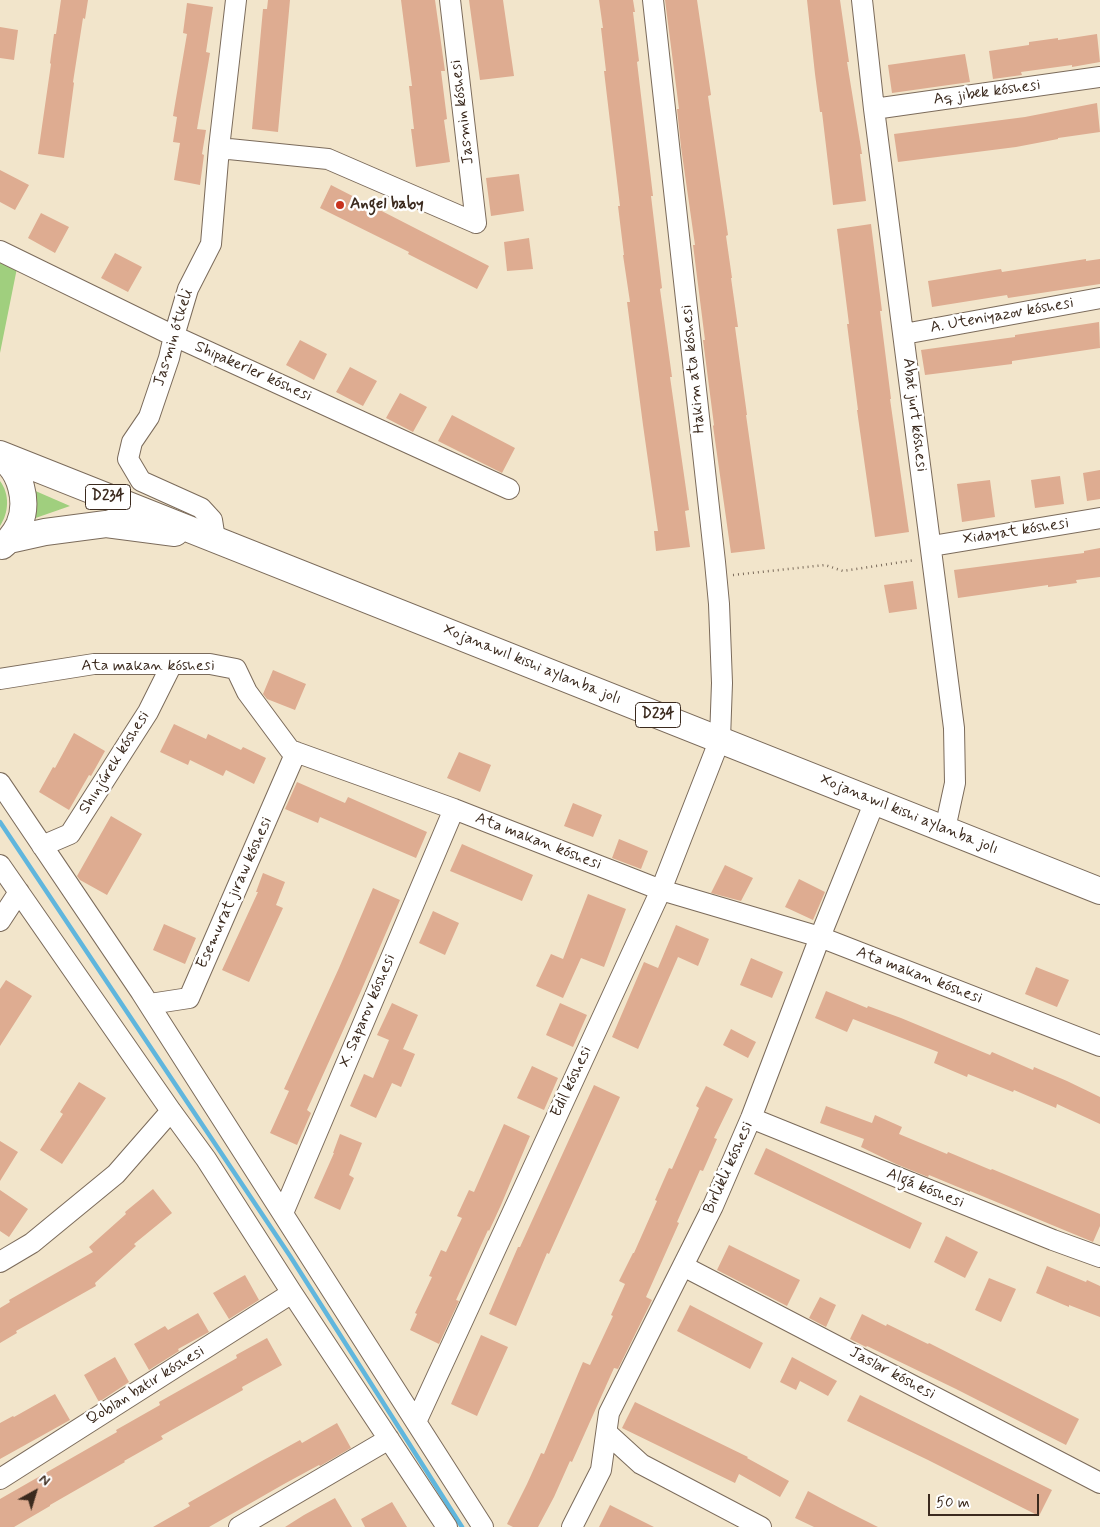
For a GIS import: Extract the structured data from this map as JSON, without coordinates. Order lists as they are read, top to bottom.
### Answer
{
  "streets": {
    "main road": ["D234", "Xojanawıl kishi aylanba jolı"],
    "street": [
      "Aq jibek kóshesi",
      "Jasmin kóshesi",
      "A. Uteniyazov kóshesi",
      "Jasmin ótkeli",
      "Hakim ata kóshesi",
      "Shipakerler kóshesi",
      "Abat jurt kóshesi",
      "Xidayat kóshesi",
      "Ata makan kóshesi",
      "Shınjúrek kóshesi",
      "Esemurat jıraw kóshesi",
      "X. Saparov kóshesi",
      "Edil kóshesi",
      "Birlikli kóshesi",
      "Alǵa kóshesi",
      "Jaslar kóshesi",
      "Qoblan batır kóshesi"
    ]
  },
  "crossings": [
    ["Aq jibek kóshesi", "Abat jurt kóshesi"],
    ["Jasmin kóshesi", "Jasmin ótkeli"],
    ["A. Uteniyazov kóshesi", "Abat jurt kóshesi"],
    ["Jasmin ótkeli", "Shipakerler kóshesi"],
    ["Jasmin ótkeli", "Xojanawıl kishi aylanba jolı"],
    ["Hakim ata kóshesi", "Xojanawıl kishi aylanba jolı"],
    ["Hakim ata kóshesi", "Edil kóshesi"],
    ["Abat jurt kóshesi", "Xidayat kóshesi"],
    ["Abat jurt kóshesi", "Xojanawıl kishi aylanba jolı"],
    ["D234", "Xojanawıl kishi aylanba jolı"],
    ["Xojanawıl kishi aylanba jolı", "Edil kóshesi"],
    ["Xojanawıl kishi aylanba jolı", "Birlikli kóshesi"],
    ["Ata makan kóshesi", "Shınjúrek kóshesi"],
    ["Ata makan kóshesi", "Esemurat jıraw kóshesi"],
    ["Ata makan kóshesi", "X. Saparov kóshesi"],
    ["Ata makan kóshesi", "Edil kóshesi"],
    ["Ata makan kóshesi", "Birlikli kóshesi"],
    ["Birlikli kóshesi", "Alǵa kóshesi"],
    ["Birlikli kóshesi", "Jaslar kóshesi"]
  ],
  "places": ["Angel baby"],
  "scale_bar": "50 m",
  "north": "top right"
}
